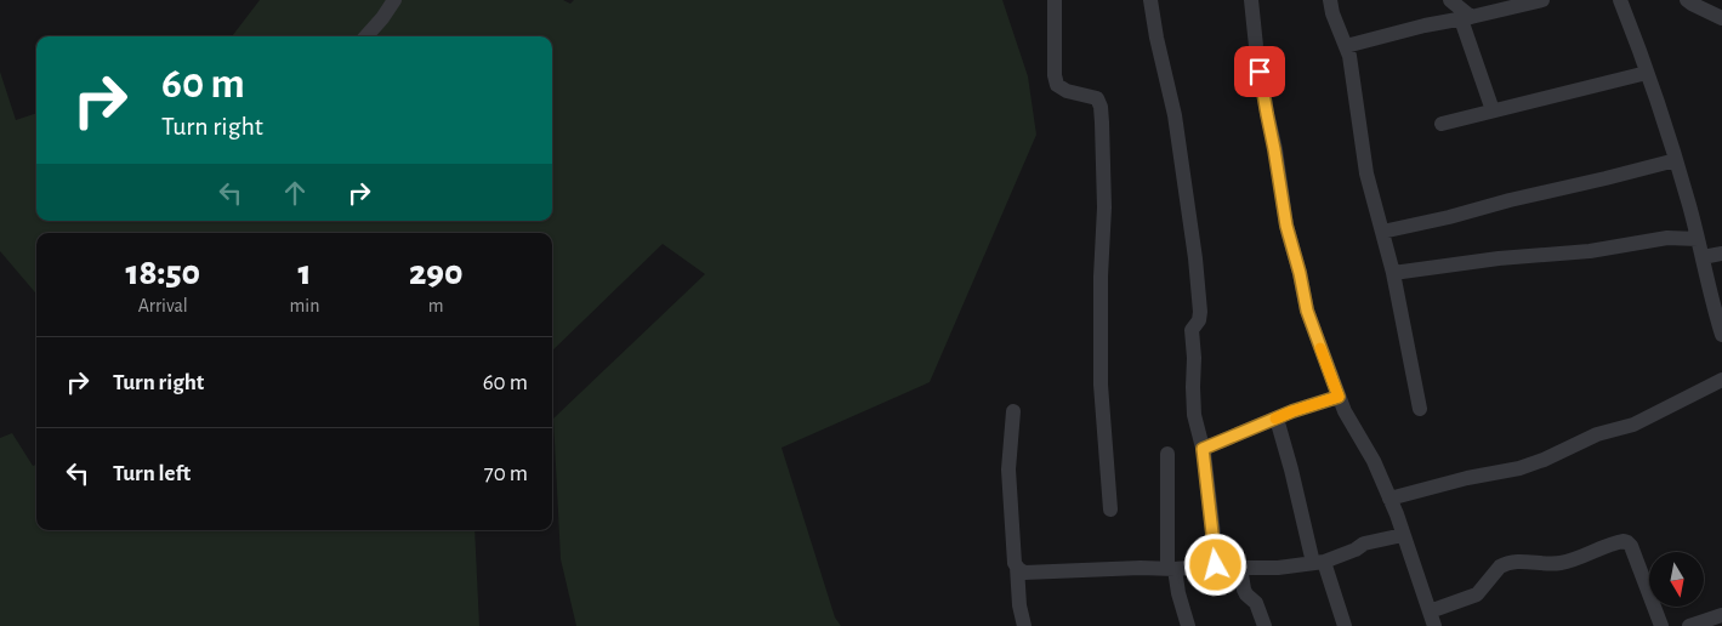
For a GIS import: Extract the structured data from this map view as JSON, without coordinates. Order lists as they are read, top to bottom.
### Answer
{
  "north": "bottom",
  "page": {
    "turn": ["60 m", "Turn right"],
    "eta": [
      "18:50",
      "Arrival",
      "1",
      "min",
      "290",
      "m"
    ],
    "list": [
      {
        "name": "Turn right",
        "value": "60 m"
      },
      {
        "name": "Turn left",
        "value": "70 m"
      }
    ]
  }
}
